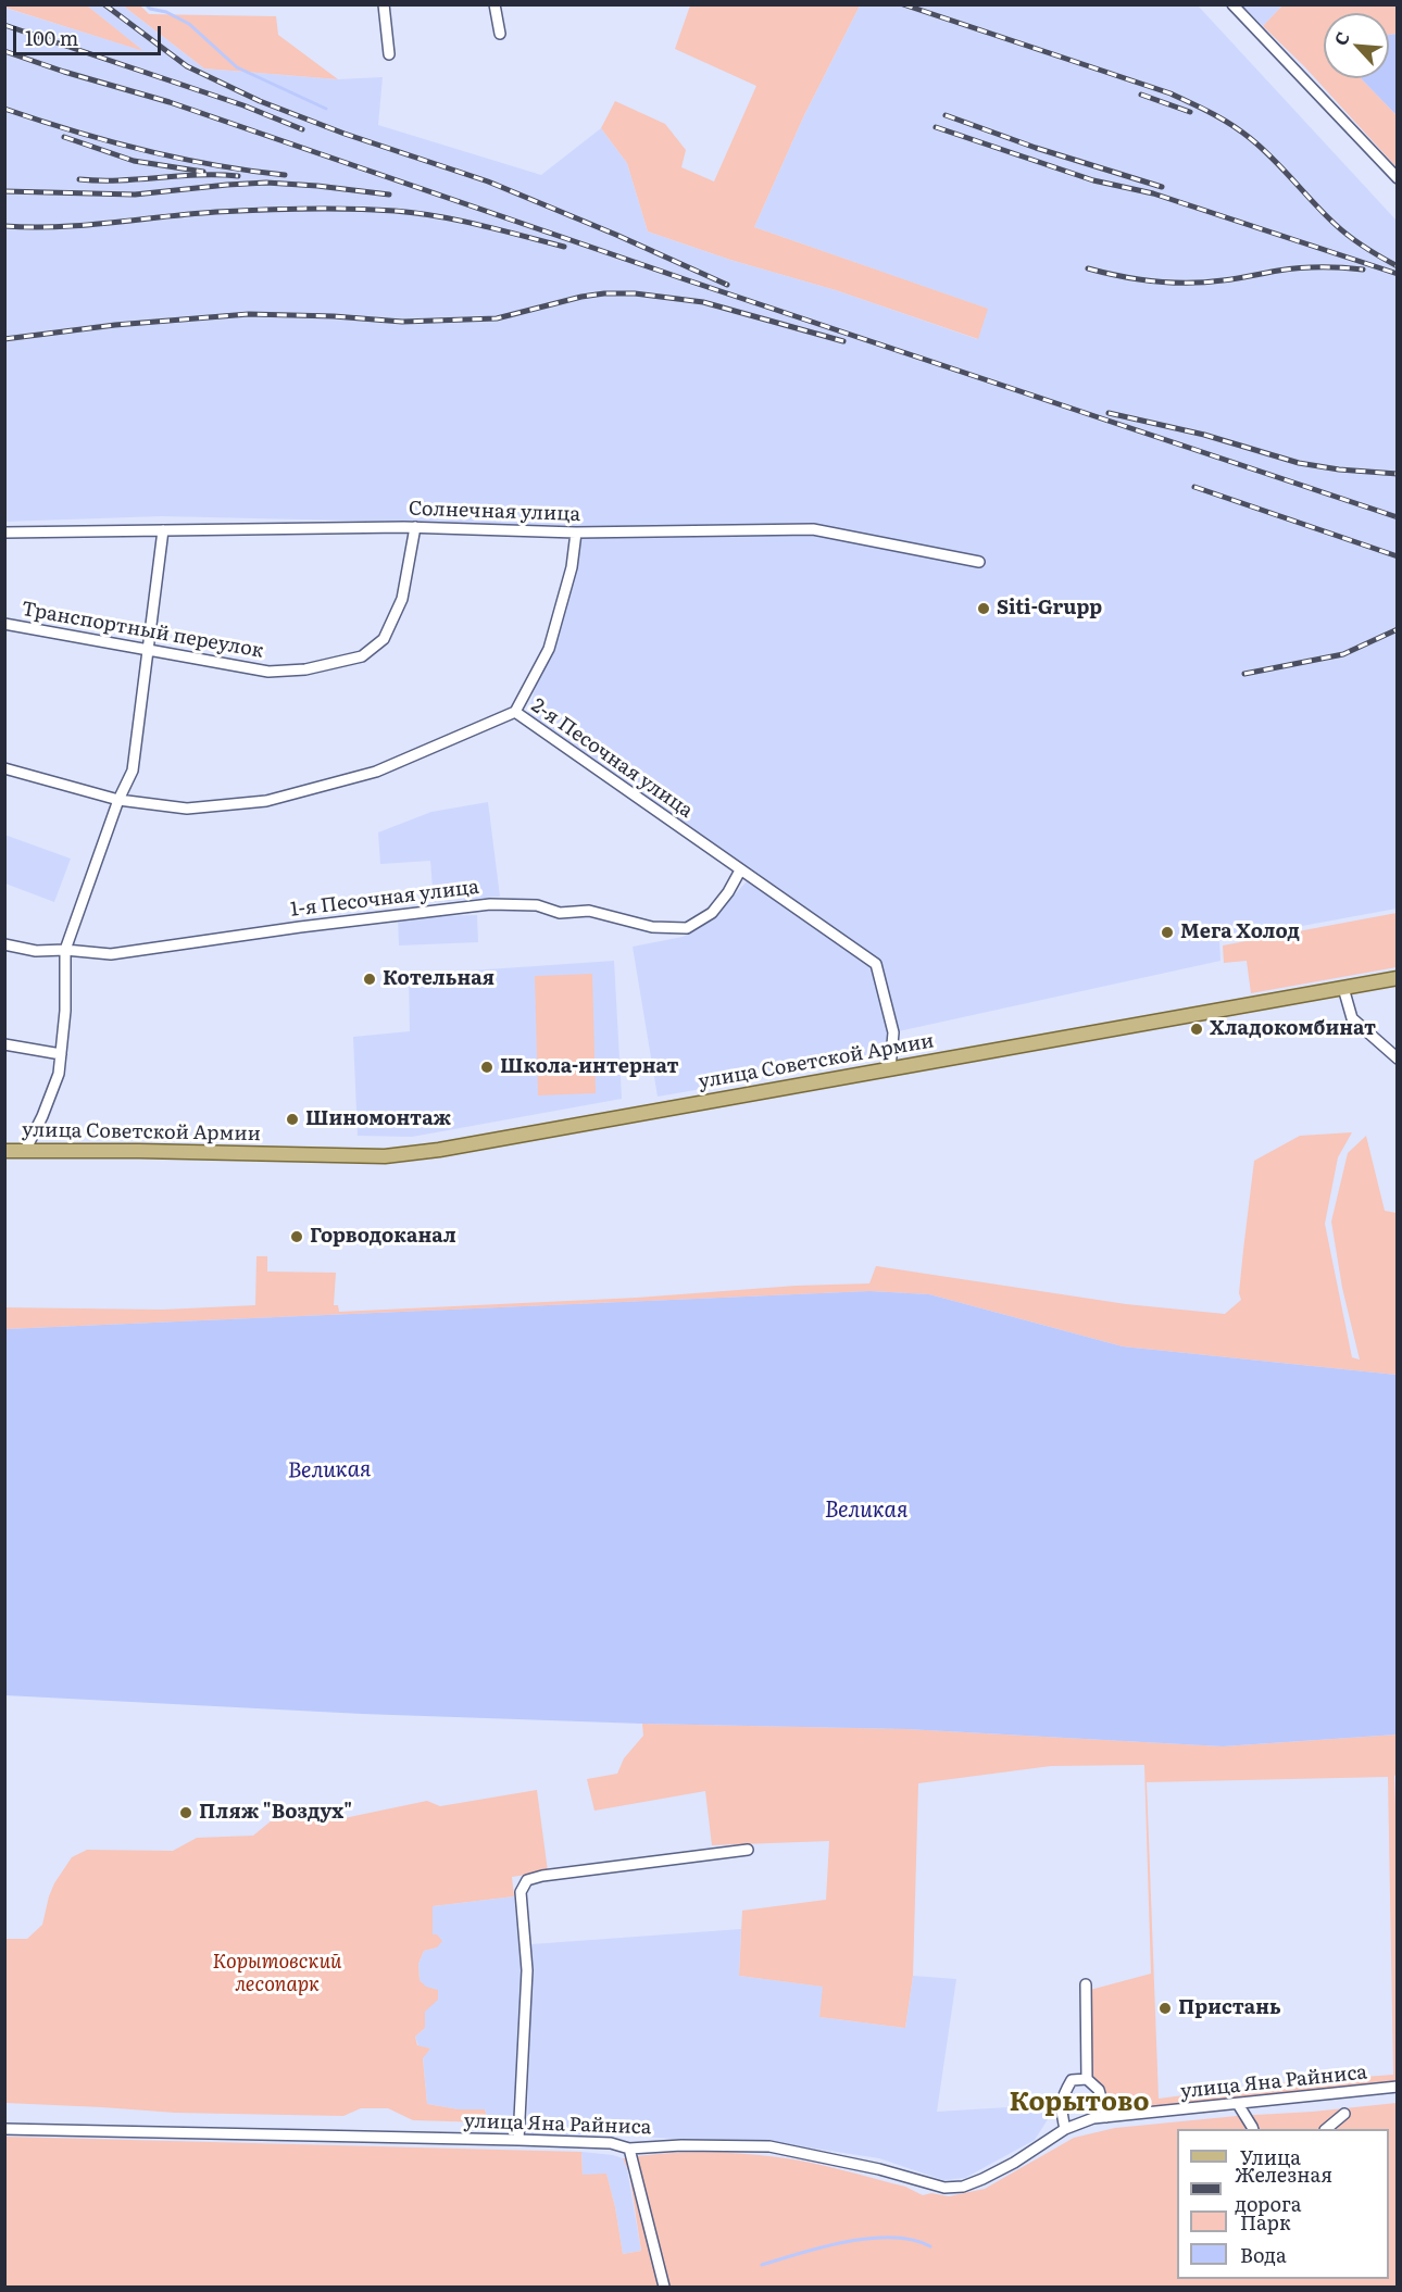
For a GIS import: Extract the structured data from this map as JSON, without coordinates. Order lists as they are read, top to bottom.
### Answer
{
  "streets": {
    "main road": ["улица Советской Армии"],
    "street": [
      "Солнечная улица",
      "Транспортный переулок",
      "2-я Песочная улица",
      "1-я Песочная улица",
      "улица Яна Райниса"
    ]
  },
  "crossings": [
    ["Солнечная улица", "Транспортный переулок"],
    ["2-я Песочная улица", "1-я Песочная улица"],
    ["2-я Песочная улица", "улица Советской Армии"]
  ],
  "districts": ["Корытово"],
  "water": ["Великая"],
  "parks": ["Корытовский лесопарк"],
  "places": [
    "Siti-Grupp",
    "Мега Холод",
    "Котельная",
    "Хладокомбинат",
    "Школа-интернат",
    "Шиномонтаж",
    "Горводоканал",
    "Пляж \"Воздух\"",
    "Пристань"
  ],
  "legend": [
    "Улица",
    "Железная дорога",
    "Парк",
    "Вода"
  ],
  "scale_bar": "100 m",
  "north": "top left"
}
